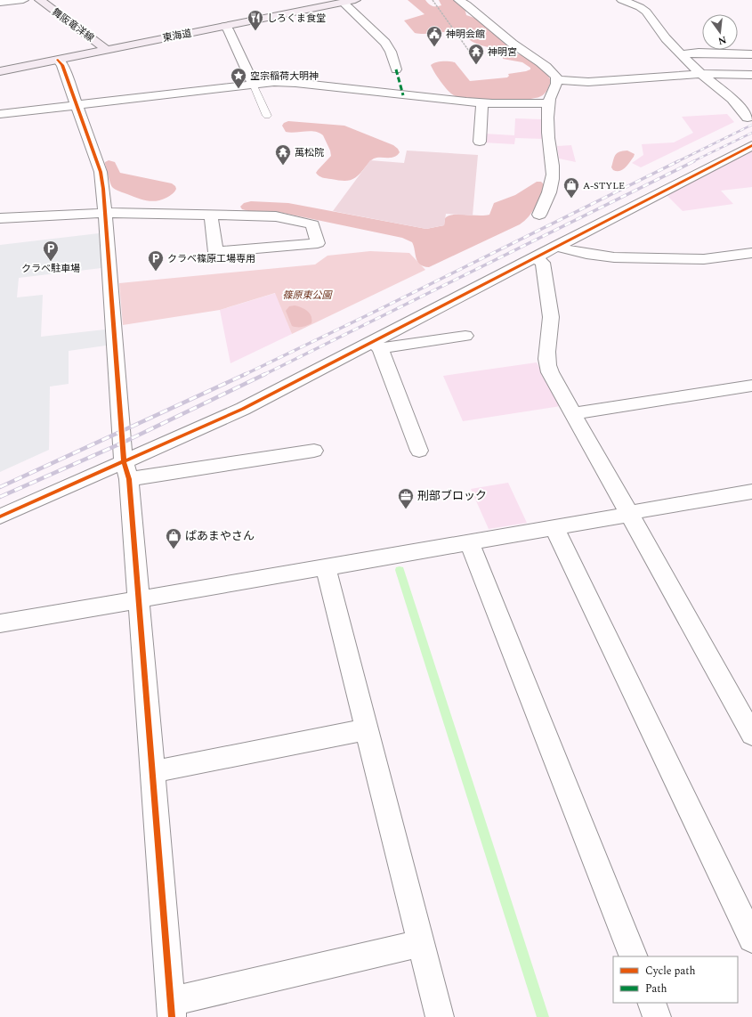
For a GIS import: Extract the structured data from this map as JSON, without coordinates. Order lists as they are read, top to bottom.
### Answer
{
  "streets": {
    "main road": ["舞阪竜洋線", "東海道"]
  },
  "crossings": [
    ["舞阪竜洋線", "東海道"]
  ],
  "parks": ["篠原東公園"],
  "places": {
    "restaurant": ["しろくま食堂"],
    "public building": ["神明会館"],
    "temple": ["神明宮", "萬松院"],
    "place": ["空宗稲荷大明神"],
    "shop": ["A-STYLE", "ぱあまやさん"],
    "parking": ["クラベ駐車場", "クラベ篠原工場専用"],
    "office": ["刑部ブロック"]
  },
  "legend": ["Cycle path", "Path"],
  "north": "bottom"
}
